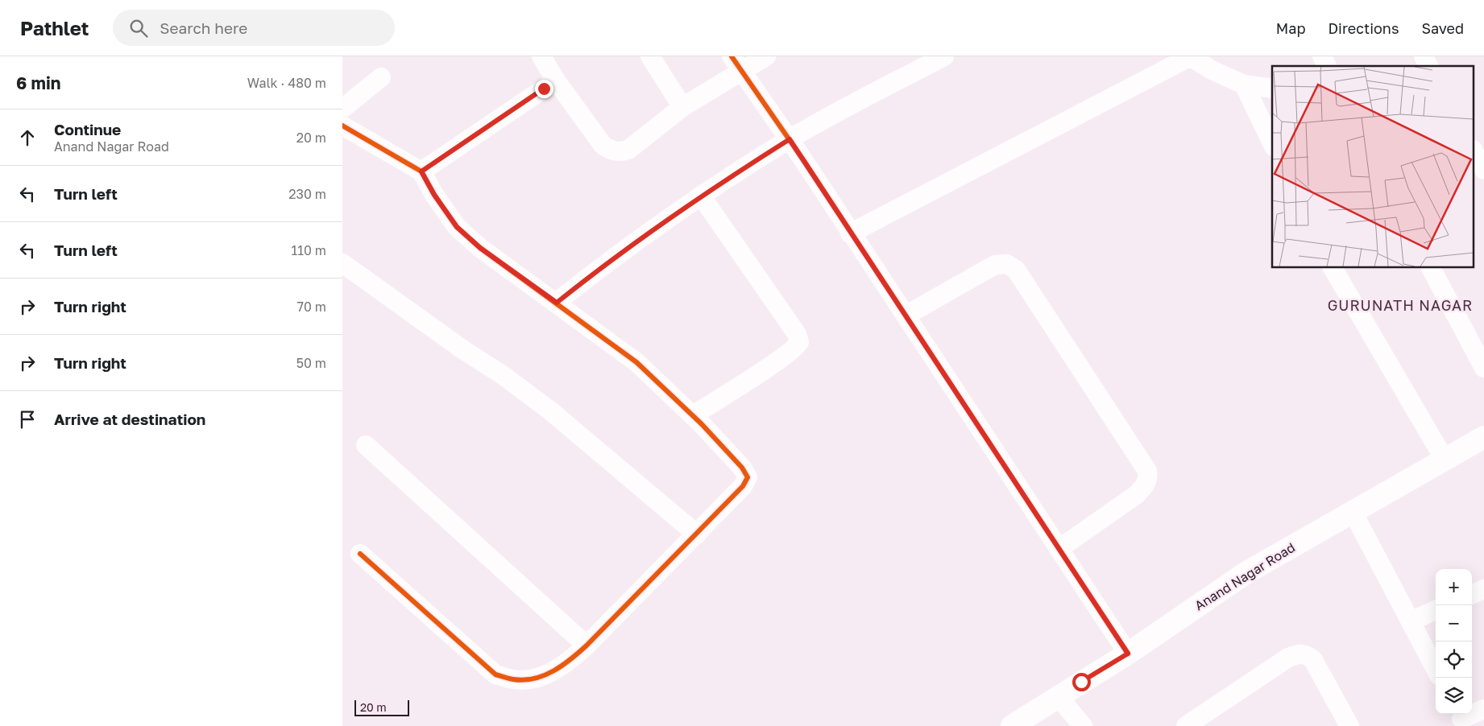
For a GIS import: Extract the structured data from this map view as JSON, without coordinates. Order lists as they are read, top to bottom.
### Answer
{
  "streets": {
    "street": ["Anand Nagar Road"]
  },
  "districts": ["GURUNATH NAGAR"],
  "scale_bar": "20 m",
  "page": {
    "header": "Pathlet",
    "search": "Search here",
    "nav": ["Map", "Directions", "Saved"],
    "heading": ["6 min", "Walk · 480 m"],
    "list": [
      ["Continue", "Anand Nagar Road", "20 m"],
      ["Turn left", "230 m"],
      ["Turn left", "110 m"],
      ["Turn right", "70 m"],
      ["Turn right", "50 m"],
      "Arrive at destination"
    ],
    "map_buttons": ["+", "−"],
    "scale": "20 m"
  }
}
